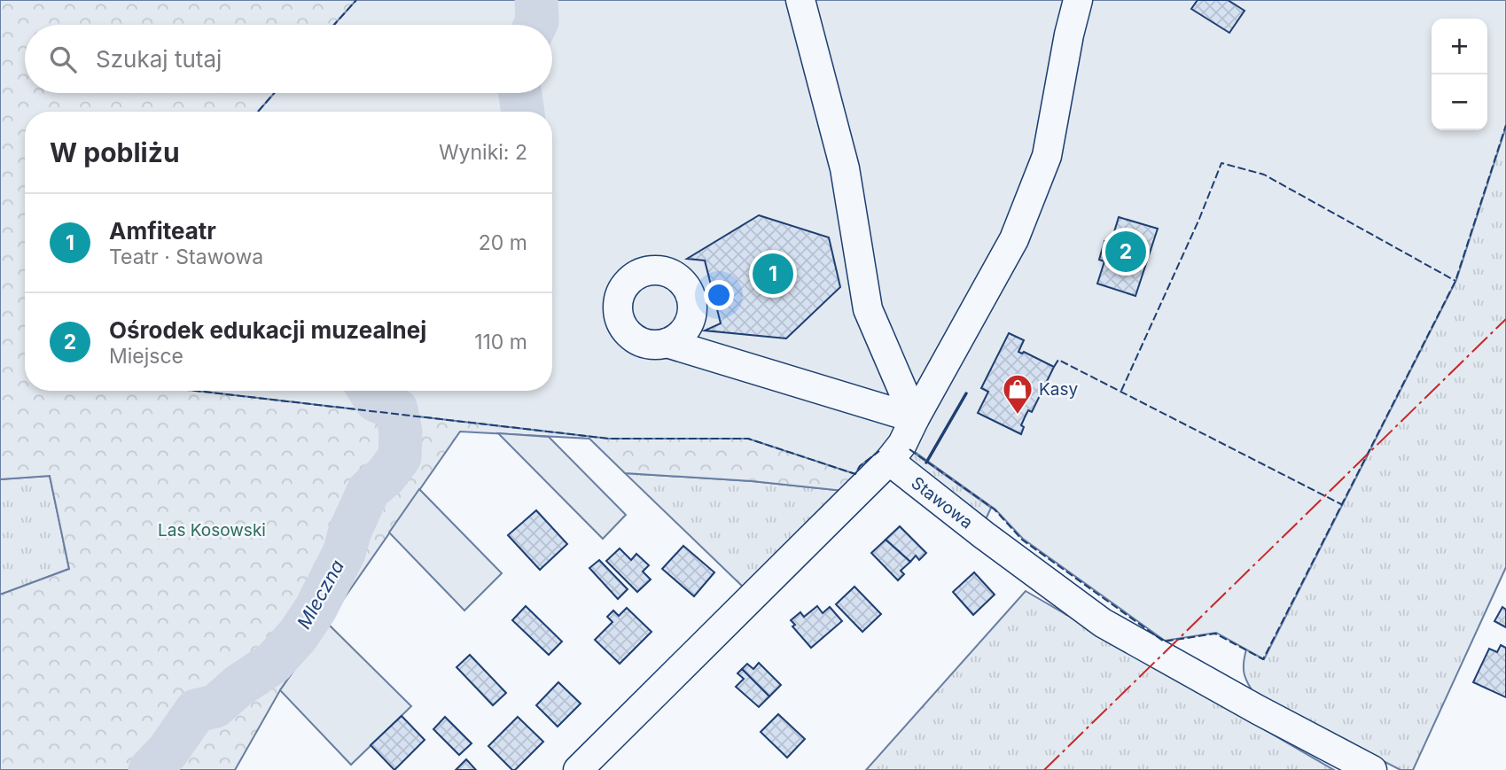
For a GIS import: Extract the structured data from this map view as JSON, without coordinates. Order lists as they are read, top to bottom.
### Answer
{
  "streets": {
    "street": ["Stawowa"]
  },
  "water": ["Mleczna"],
  "parks": ["Las Kosowski"],
  "places": {
    "shop": ["Kasy"]
  },
  "page": {
    "map_buttons": ["+", "−"],
    "search": "Szukaj tutaj",
    "heading": ["W pobliżu", "Wyniki: 2"],
    "list": [
      {
        "mark": "1",
        "name": "Amfiteatr",
        "note": "Teatr · Stawowa",
        "value": "20 m"
      },
      {
        "mark": "2",
        "name": "Ośrodek edukacji muzealnej",
        "note": "Miejsce",
        "value": "110 m"
      }
    ],
    "pins": ["2", "1"]
  }
}
